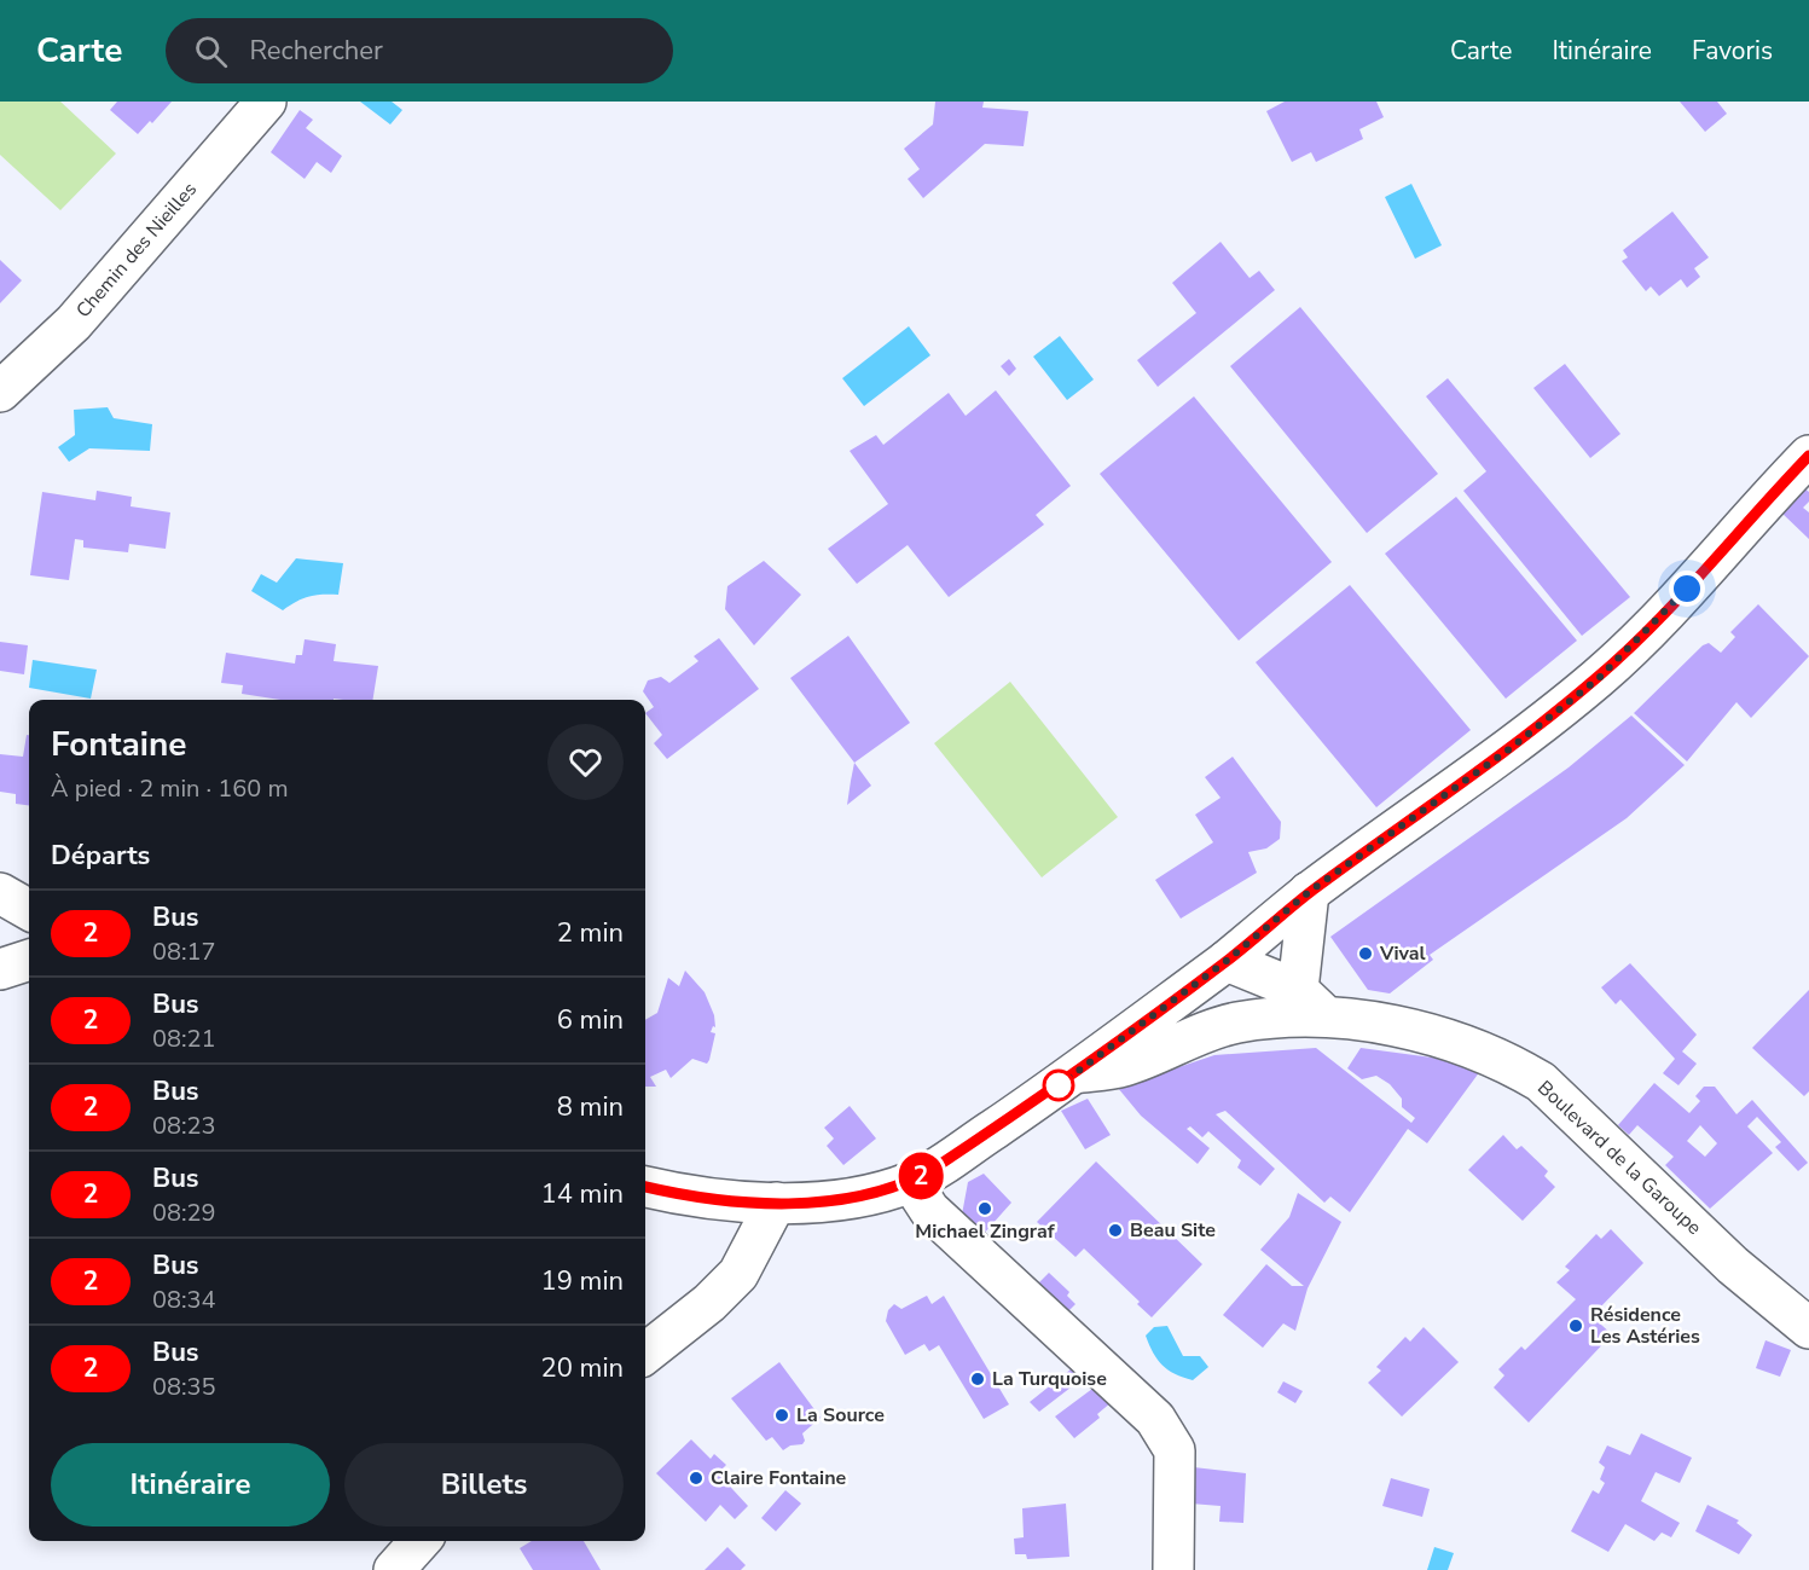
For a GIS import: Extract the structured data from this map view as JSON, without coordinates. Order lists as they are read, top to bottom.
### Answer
{
  "streets": {
    "street": ["Chemin des Nieilles", "Boulevard de la Garoupe"]
  },
  "places": [
    "Vival",
    "Michael Zingraf",
    "Beau Site",
    "Résidence Les Astéries",
    "La Turquoise",
    "La Source",
    "Claire Fontaine"
  ],
  "lines": ["bus line 2"],
  "page": {
    "header": "Carte",
    "search": "Rechercher",
    "nav": ["Carte", "Itinéraire", "Favoris"],
    "on_map": "2",
    "heading": [
      ["Fontaine", "À pied · 2 min · 160 m"],
      "Départs"
    ],
    "list": [
      {
        "mark": "2",
        "name": "Bus",
        "note": "08:17",
        "value": "2 min"
      },
      {
        "mark": "2",
        "name": "Bus",
        "note": "08:21",
        "value": "6 min"
      },
      {
        "mark": "2",
        "name": "Bus",
        "note": "08:23",
        "value": "8 min"
      },
      {
        "mark": "2",
        "name": "Bus",
        "note": "08:29",
        "value": "14 min"
      },
      {
        "mark": "2",
        "name": "Bus",
        "note": "08:34",
        "value": "19 min"
      },
      {
        "mark": "2",
        "name": "Bus",
        "note": "08:35",
        "value": "20 min"
      }
    ],
    "buttons": ["Itinéraire", "Billets"]
  }
}
